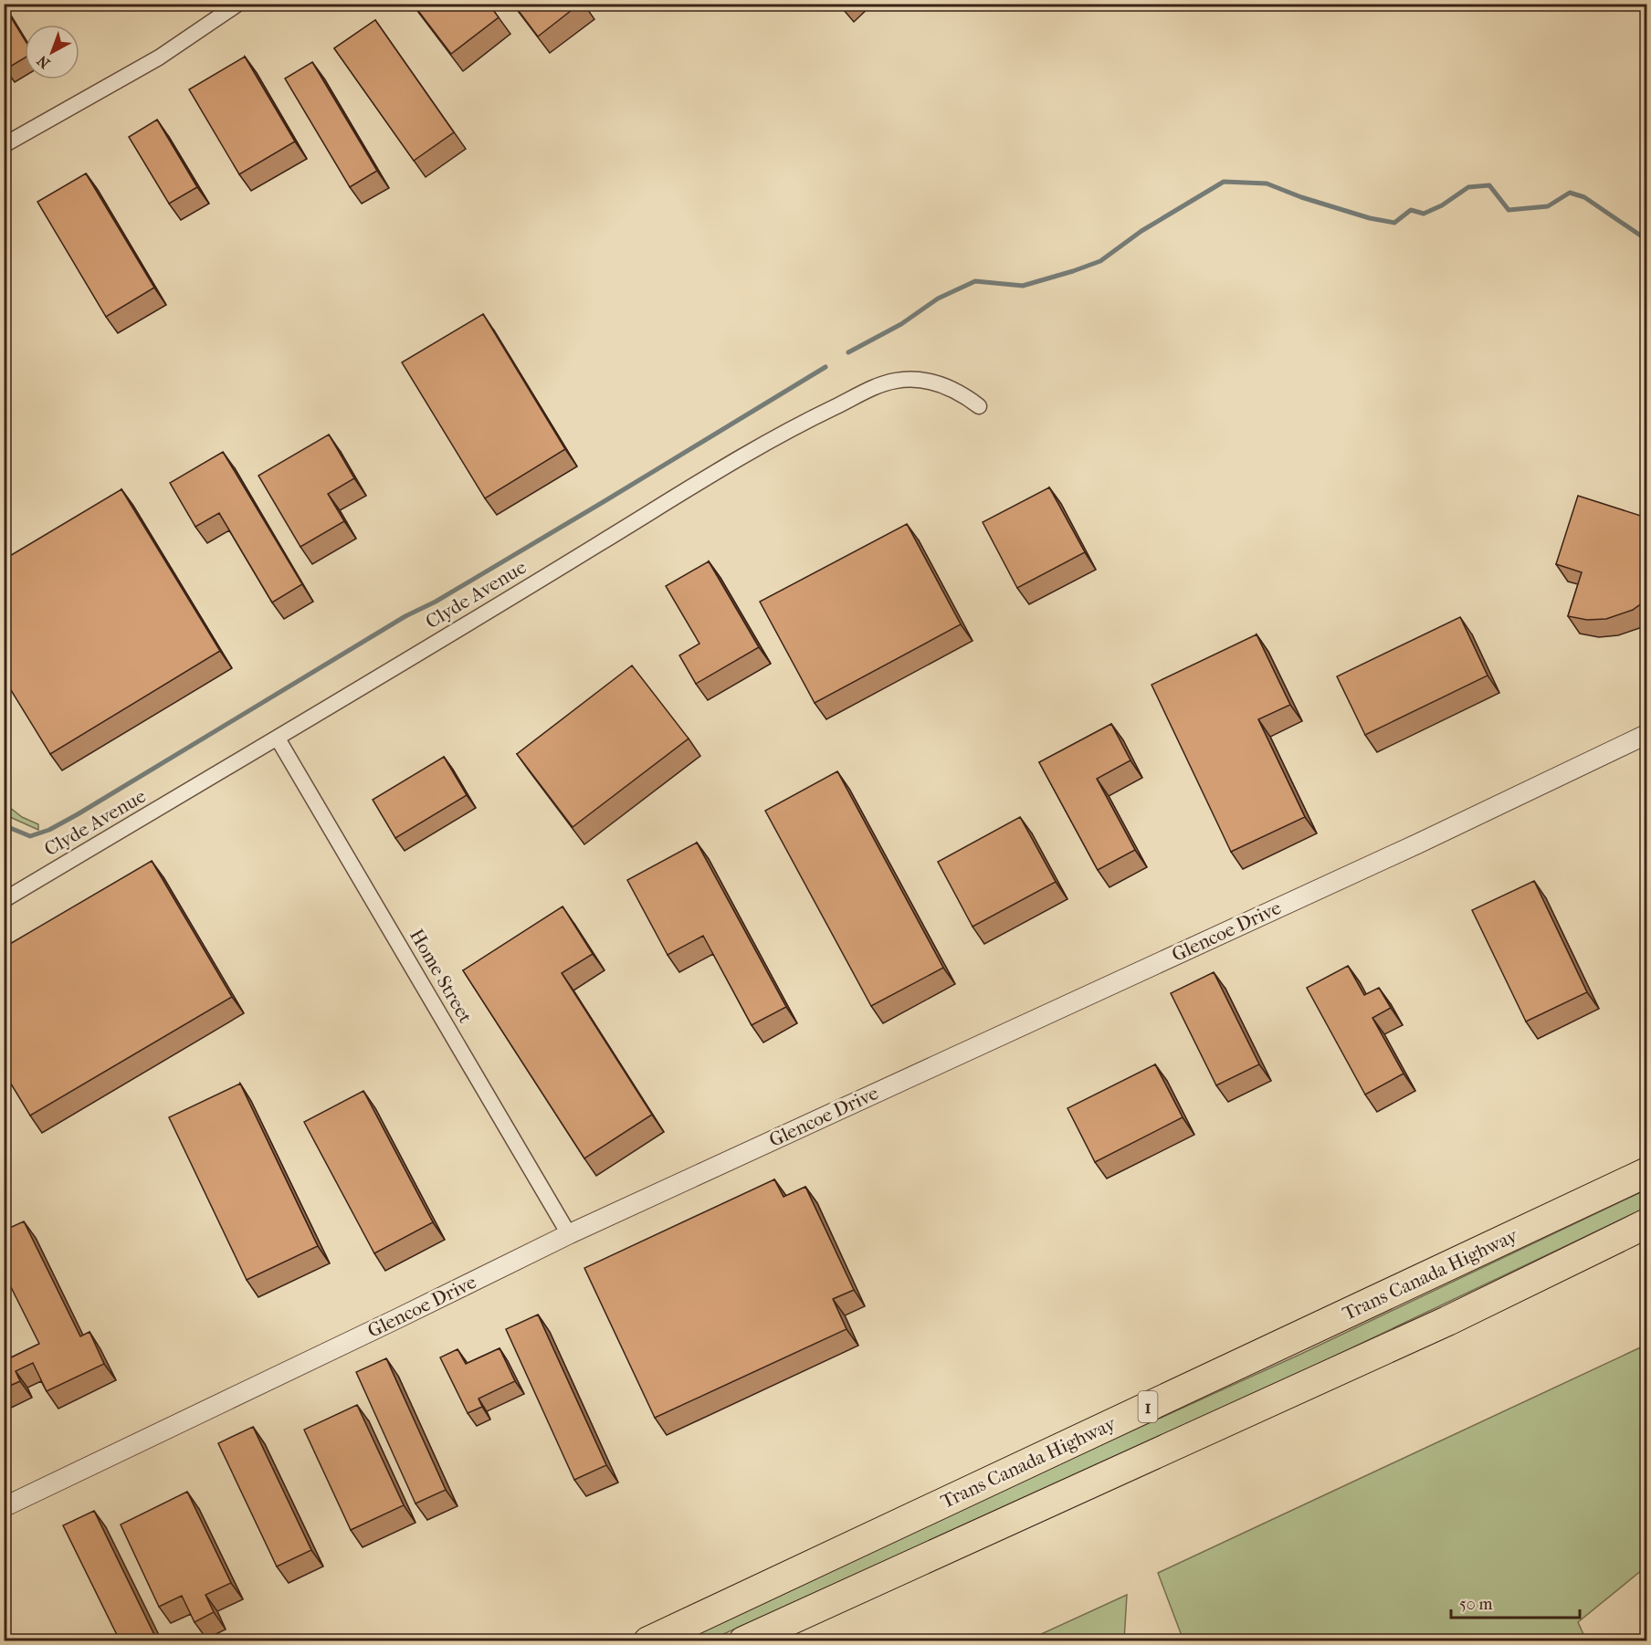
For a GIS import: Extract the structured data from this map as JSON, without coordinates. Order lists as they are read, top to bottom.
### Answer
{
  "streets": {
    "highway": ["Trans Canada Highway", "1"],
    "street": ["Clyde Avenue", "Glencoe Drive", "Home Street"]
  },
  "crossings": [
    ["Clyde Avenue", "Home Street"],
    ["Glencoe Drive", "Home Street"]
  ],
  "scale_bar": "50 m",
  "north": "bottom left"
}
